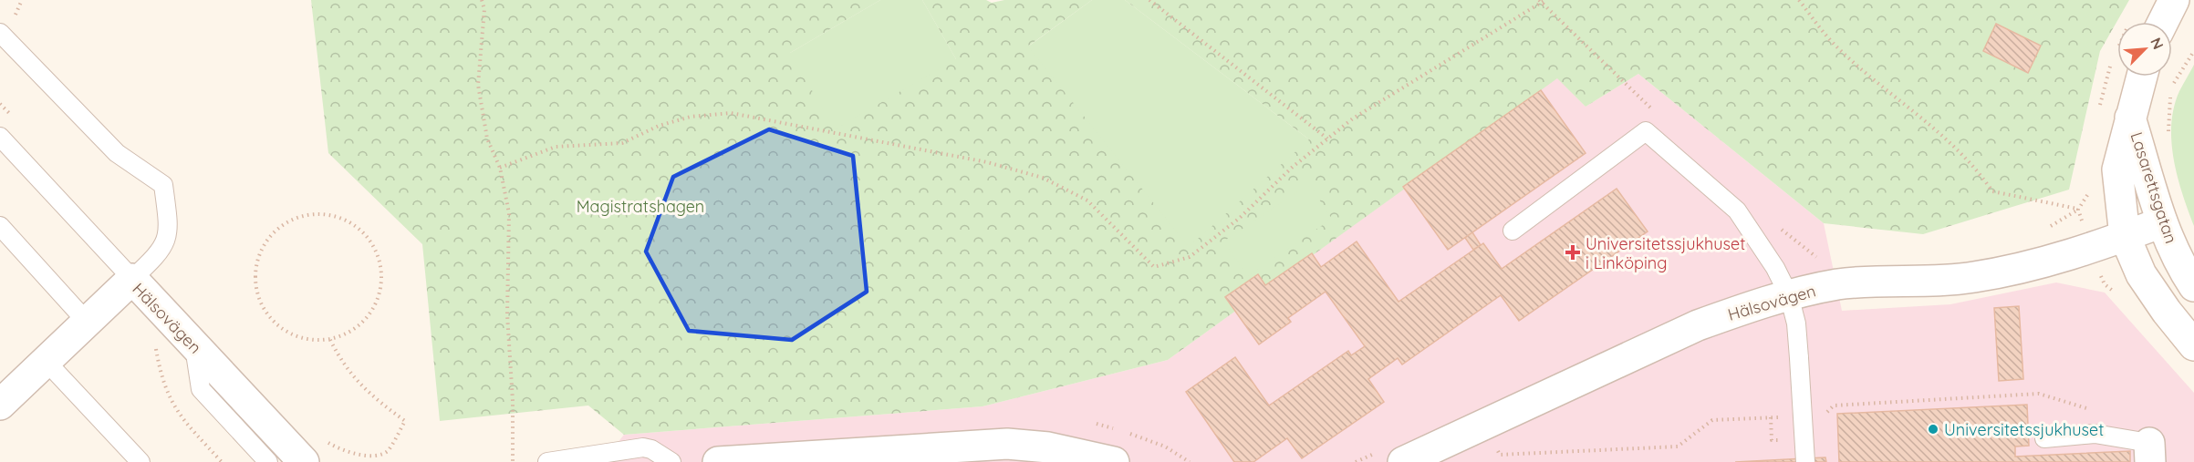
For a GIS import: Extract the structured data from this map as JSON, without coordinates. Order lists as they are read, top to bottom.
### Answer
{
  "streets": {
    "street": ["Lasarettsgatan", "Hälsovägen"]
  },
  "crossings": [
    ["Lasarettsgatan", "Hälsovägen"]
  ],
  "parks": ["Magistratshagen"],
  "places": {
    "health": ["Universitetssjukhuset i Linköping"],
    "other": ["Universitetssjukhuset"]
  },
  "north": "top right"
}
